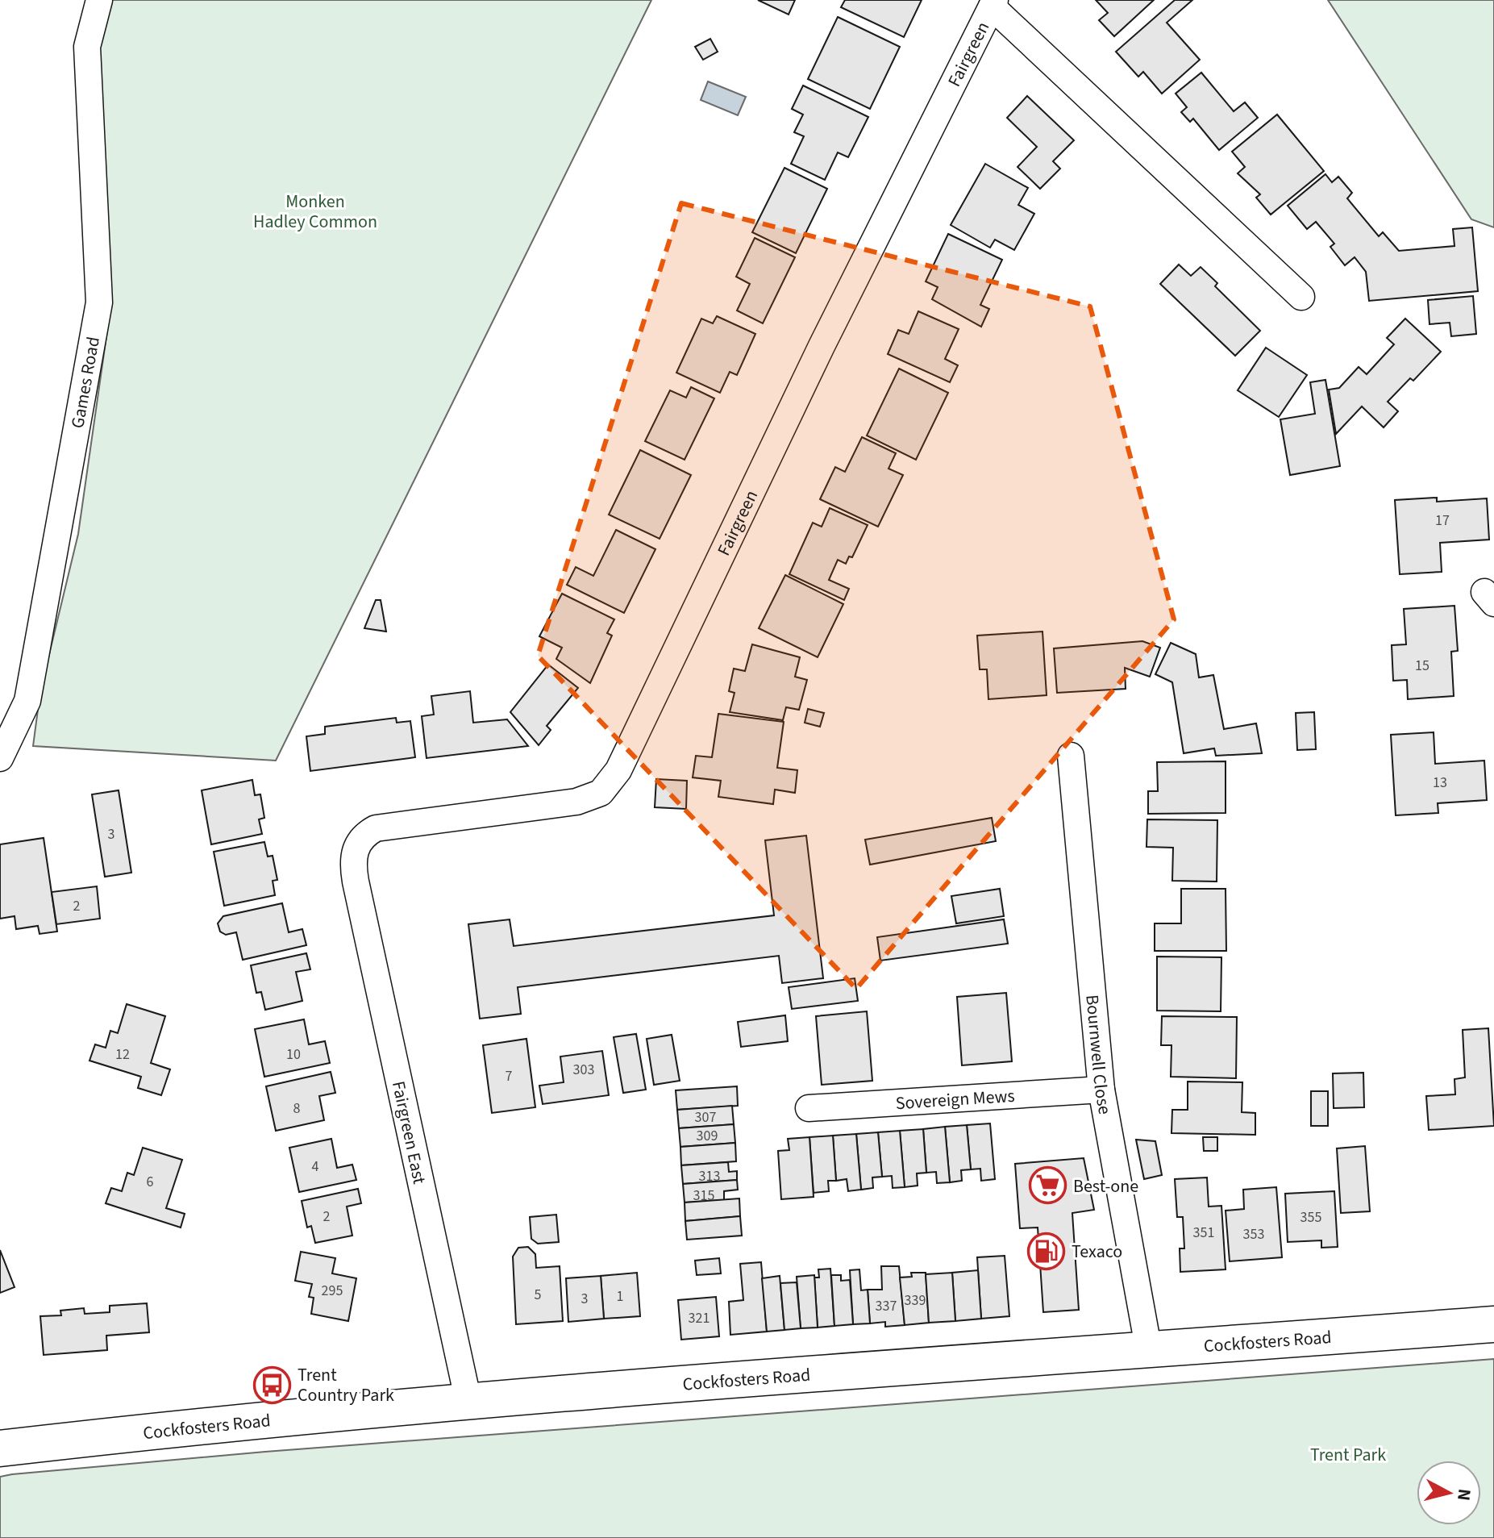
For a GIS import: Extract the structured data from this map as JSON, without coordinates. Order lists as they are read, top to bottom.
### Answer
{
  "streets": {
    "main road": ["Cockfosters Road"],
    "street": [
      "Fairgreen",
      "Games Road",
      "Bournwell Close",
      "Sovereign Mews",
      "Fairgreen East"
    ]
  },
  "crossings": [
    ["Fairgreen", "Fairgreen East"],
    ["Bournwell Close", "Sovereign Mews"],
    ["Bournwell Close", "Cockfosters Road"],
    ["Fairgreen East", "Cockfosters Road"]
  ],
  "parks": ["Monken Hadley Common", "Trent Park"],
  "places": {
    "supermarket": ["Best-one"],
    "fuel station": ["Texaco"],
    "bus stop": ["Trent Country Park"]
  },
  "house_numbers": [
    "17",
    "15",
    "13",
    "3",
    "2",
    "12",
    "10",
    "303",
    "7",
    "8",
    "307",
    "309",
    "4",
    "313",
    "6",
    "315",
    "2",
    "355",
    "351",
    "353",
    "295",
    "5",
    "1",
    "3",
    "339",
    "337",
    "321"
  ],
  "north": "right"
}
